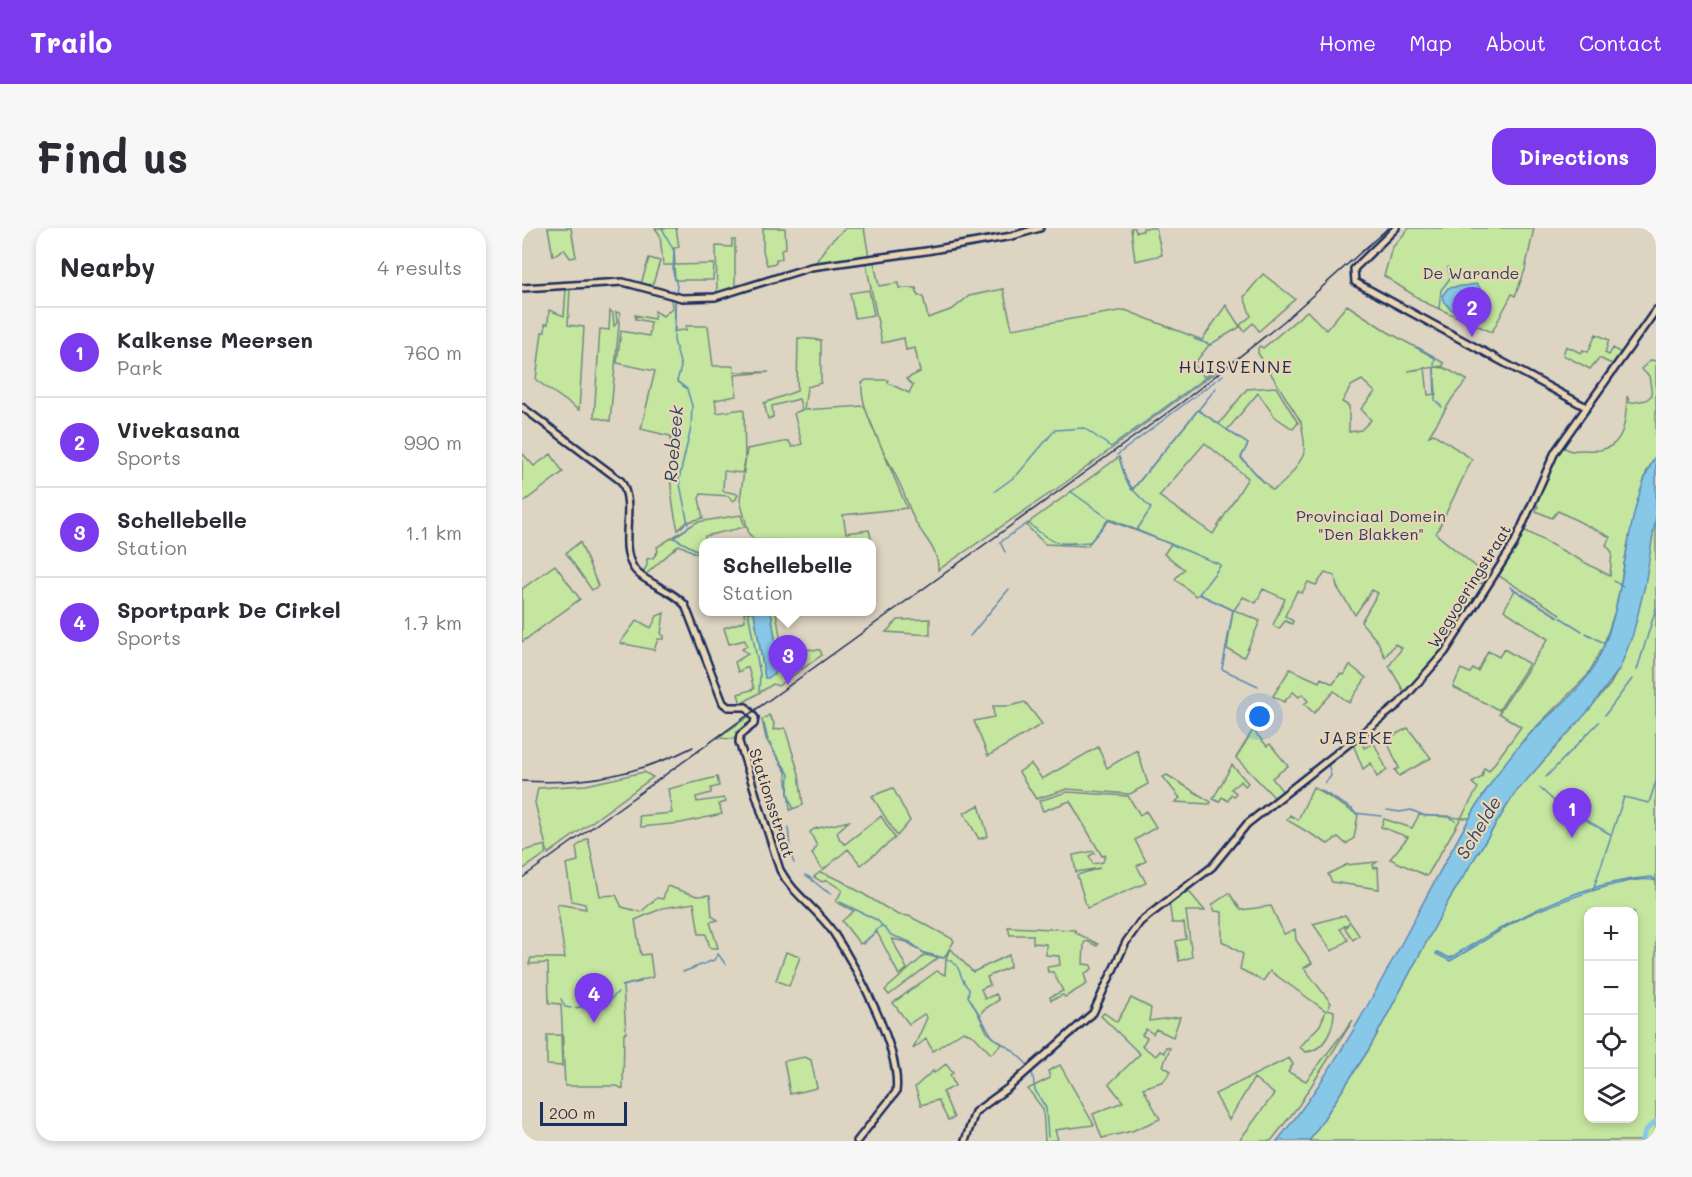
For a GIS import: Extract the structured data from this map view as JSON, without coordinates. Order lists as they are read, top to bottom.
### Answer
{
  "streets": {
    "street": ["Wegvoeringstraat", "Stationsstraat"]
  },
  "districts": ["HUISVENNE", "JABEKE"],
  "water": ["Roebeek", "Schelde"],
  "parks": ["De Warande", "Provinciaal Domein \"Den Blakken\""],
  "scale_bar": "200 m",
  "page": {
    "header": "Trailo",
    "nav": [
      "Home",
      "Map",
      "About",
      "Contact"
    ],
    "buttons": "Directions",
    "title": "Find us",
    "heading": ["Nearby", "4 results"],
    "pins": [
      "2",
      "3",
      "1",
      "4"
    ],
    "list": [
      {
        "mark": "1",
        "name": "Kalkense Meersen",
        "note": "Park",
        "value": "760 m"
      },
      {
        "mark": "2",
        "name": "Vivekasana",
        "note": "Sports",
        "value": "990 m"
      },
      {
        "mark": "3",
        "name": "Schellebelle",
        "note": "Station",
        "value": "1.1 km"
      },
      {
        "mark": "4",
        "name": "Sportpark De Cirkel",
        "note": "Sports",
        "value": "1.7 km"
      }
    ],
    "popup": ["Schellebelle", "Station"],
    "map_buttons": ["+", "−"],
    "scale": "200 m"
  }
}
